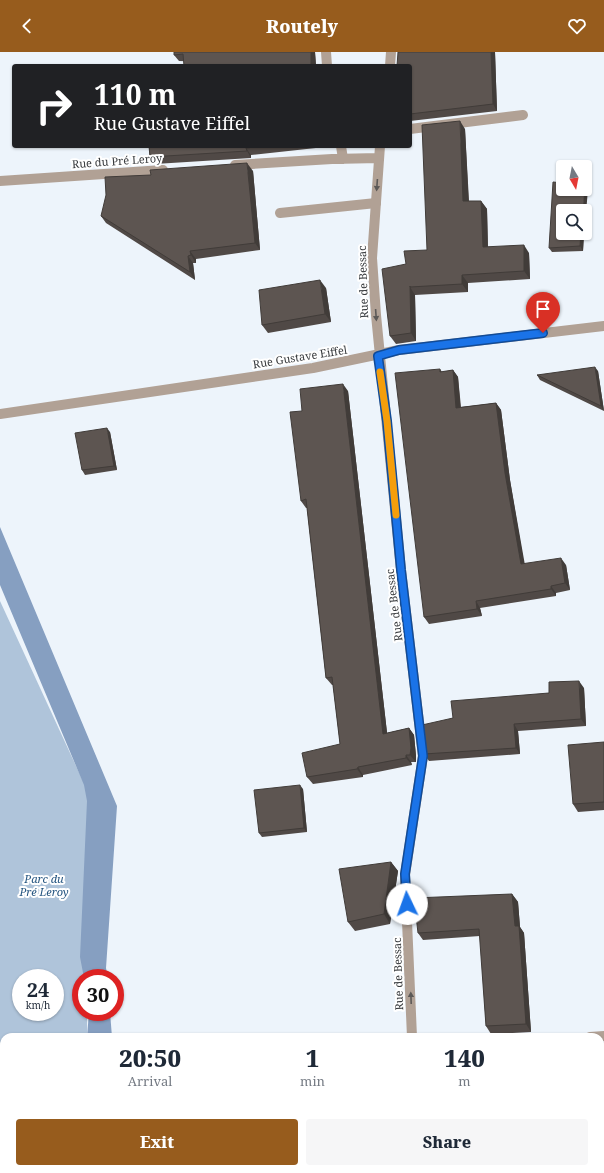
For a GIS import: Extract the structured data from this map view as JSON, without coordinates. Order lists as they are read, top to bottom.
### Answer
{
  "streets": {
    "street": ["Rue du Pré Leroy", "Rue de Bessac", "Rue Gustave Eiffel"]
  },
  "crossings": [
    ["Rue de Bessac", "Rue Gustave Eiffel"]
  ],
  "parks": ["Parc du Pré Leroy"],
  "north": "bottom",
  "page": {
    "header": "Routely",
    "turn": ["110 m", "Rue Gustave Eiffel"],
    "speed": "24 km/h",
    "limit": "30",
    "eta": [
      "20:50",
      "Arrival",
      "1",
      "min",
      "140",
      "m"
    ],
    "buttons": ["Exit", "Share"]
  }
}
